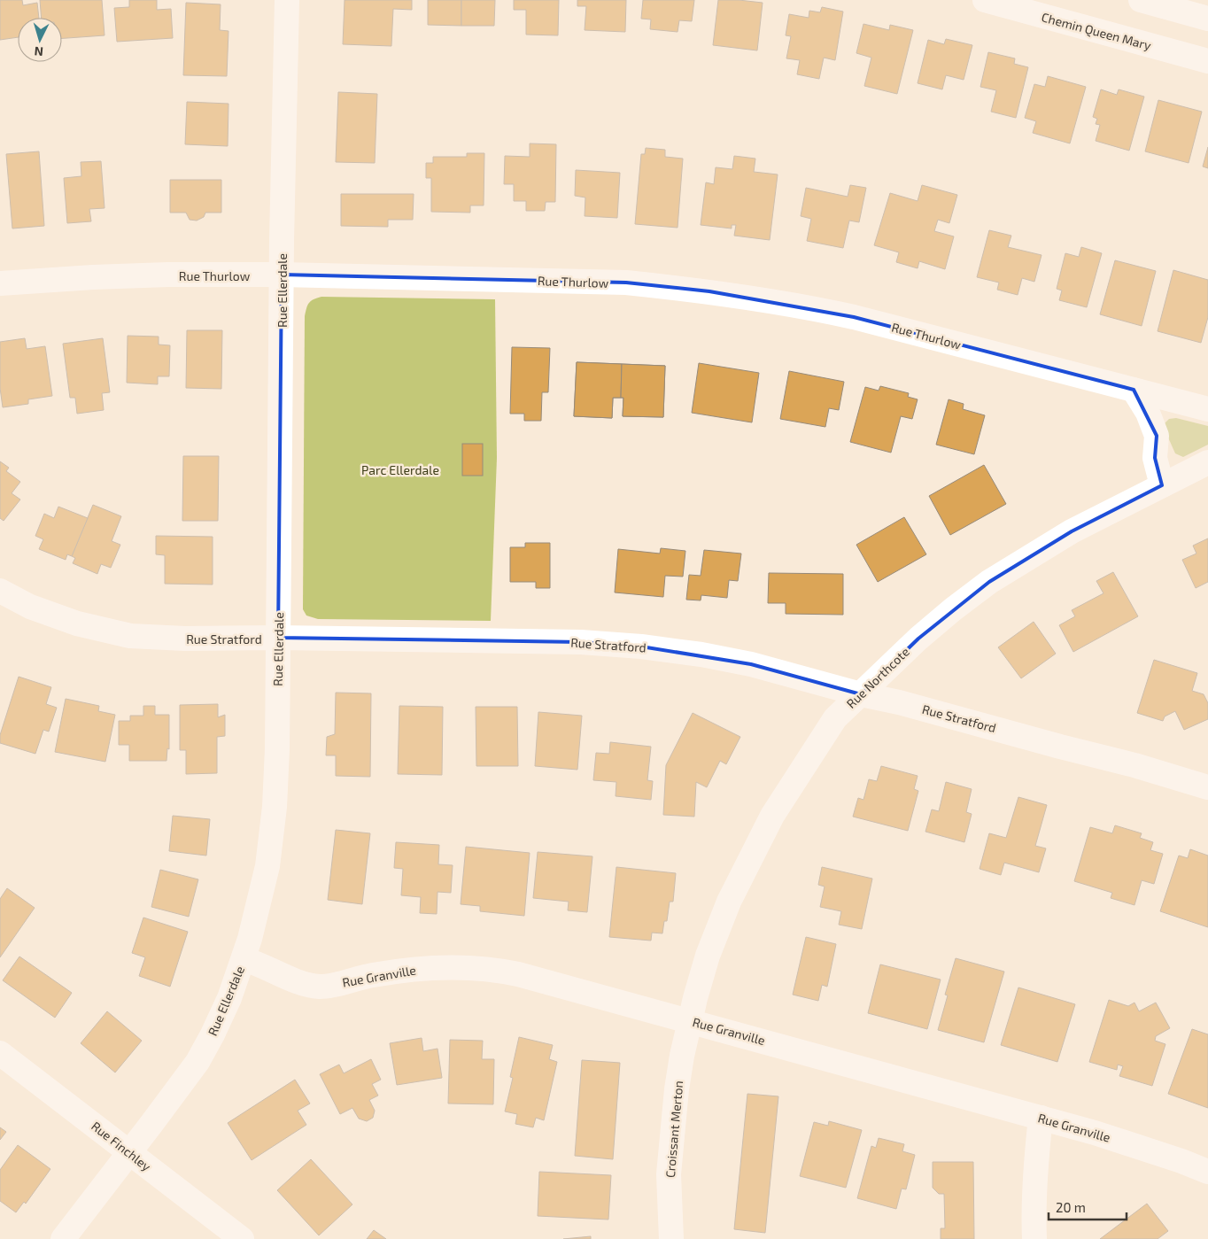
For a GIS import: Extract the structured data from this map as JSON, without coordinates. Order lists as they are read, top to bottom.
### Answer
{
  "streets": {
    "street": [
      "Chemin Queen Mary",
      "Rue Thurlow",
      "Rue Ellerdale",
      "Rue Stratford",
      "Rue Northcote",
      "Rue Granville",
      "Croissant Merton",
      "Rue Finchley"
    ]
  },
  "crossings": [
    ["Rue Thurlow", "Rue Ellerdale"],
    ["Rue Ellerdale", "Rue Stratford"],
    ["Rue Ellerdale", "Rue Granville"],
    ["Rue Ellerdale", "Rue Finchley"],
    ["Rue Stratford", "Rue Northcote"],
    ["Rue Northcote", "Rue Granville"],
    ["Rue Northcote", "Croissant Merton"],
    ["Rue Granville", "Croissant Merton"]
  ],
  "parks": ["Parc Ellerdale"],
  "scale_bar": "20 m",
  "north": "bottom"
}
